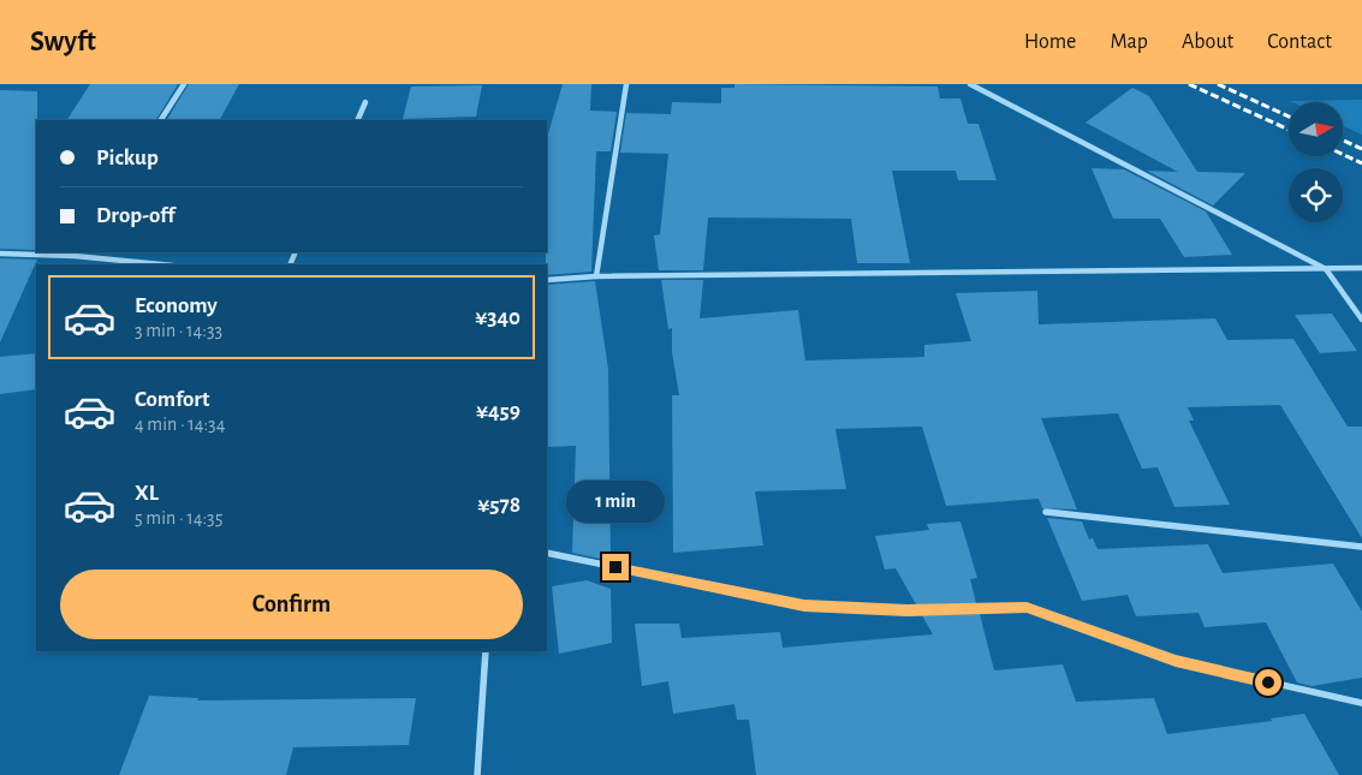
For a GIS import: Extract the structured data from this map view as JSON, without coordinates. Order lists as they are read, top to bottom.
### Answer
{
  "north": "right",
  "page": {
    "header": "Swyft",
    "nav": [
      "Home",
      "Map",
      "About",
      "Contact"
    ],
    "banner": ["Pickup", "Drop-off"],
    "list": [
      {
        "name": "Economy",
        "note": "3 min · 14:33",
        "value": "¥340"
      },
      {
        "name": "Comfort",
        "note": "4 min · 14:34",
        "value": "¥459"
      },
      {
        "name": "XL",
        "note": "5 min · 14:35",
        "value": "¥578"
      }
    ],
    "bubble": "1 min",
    "buttons": "Confirm"
  }
}
